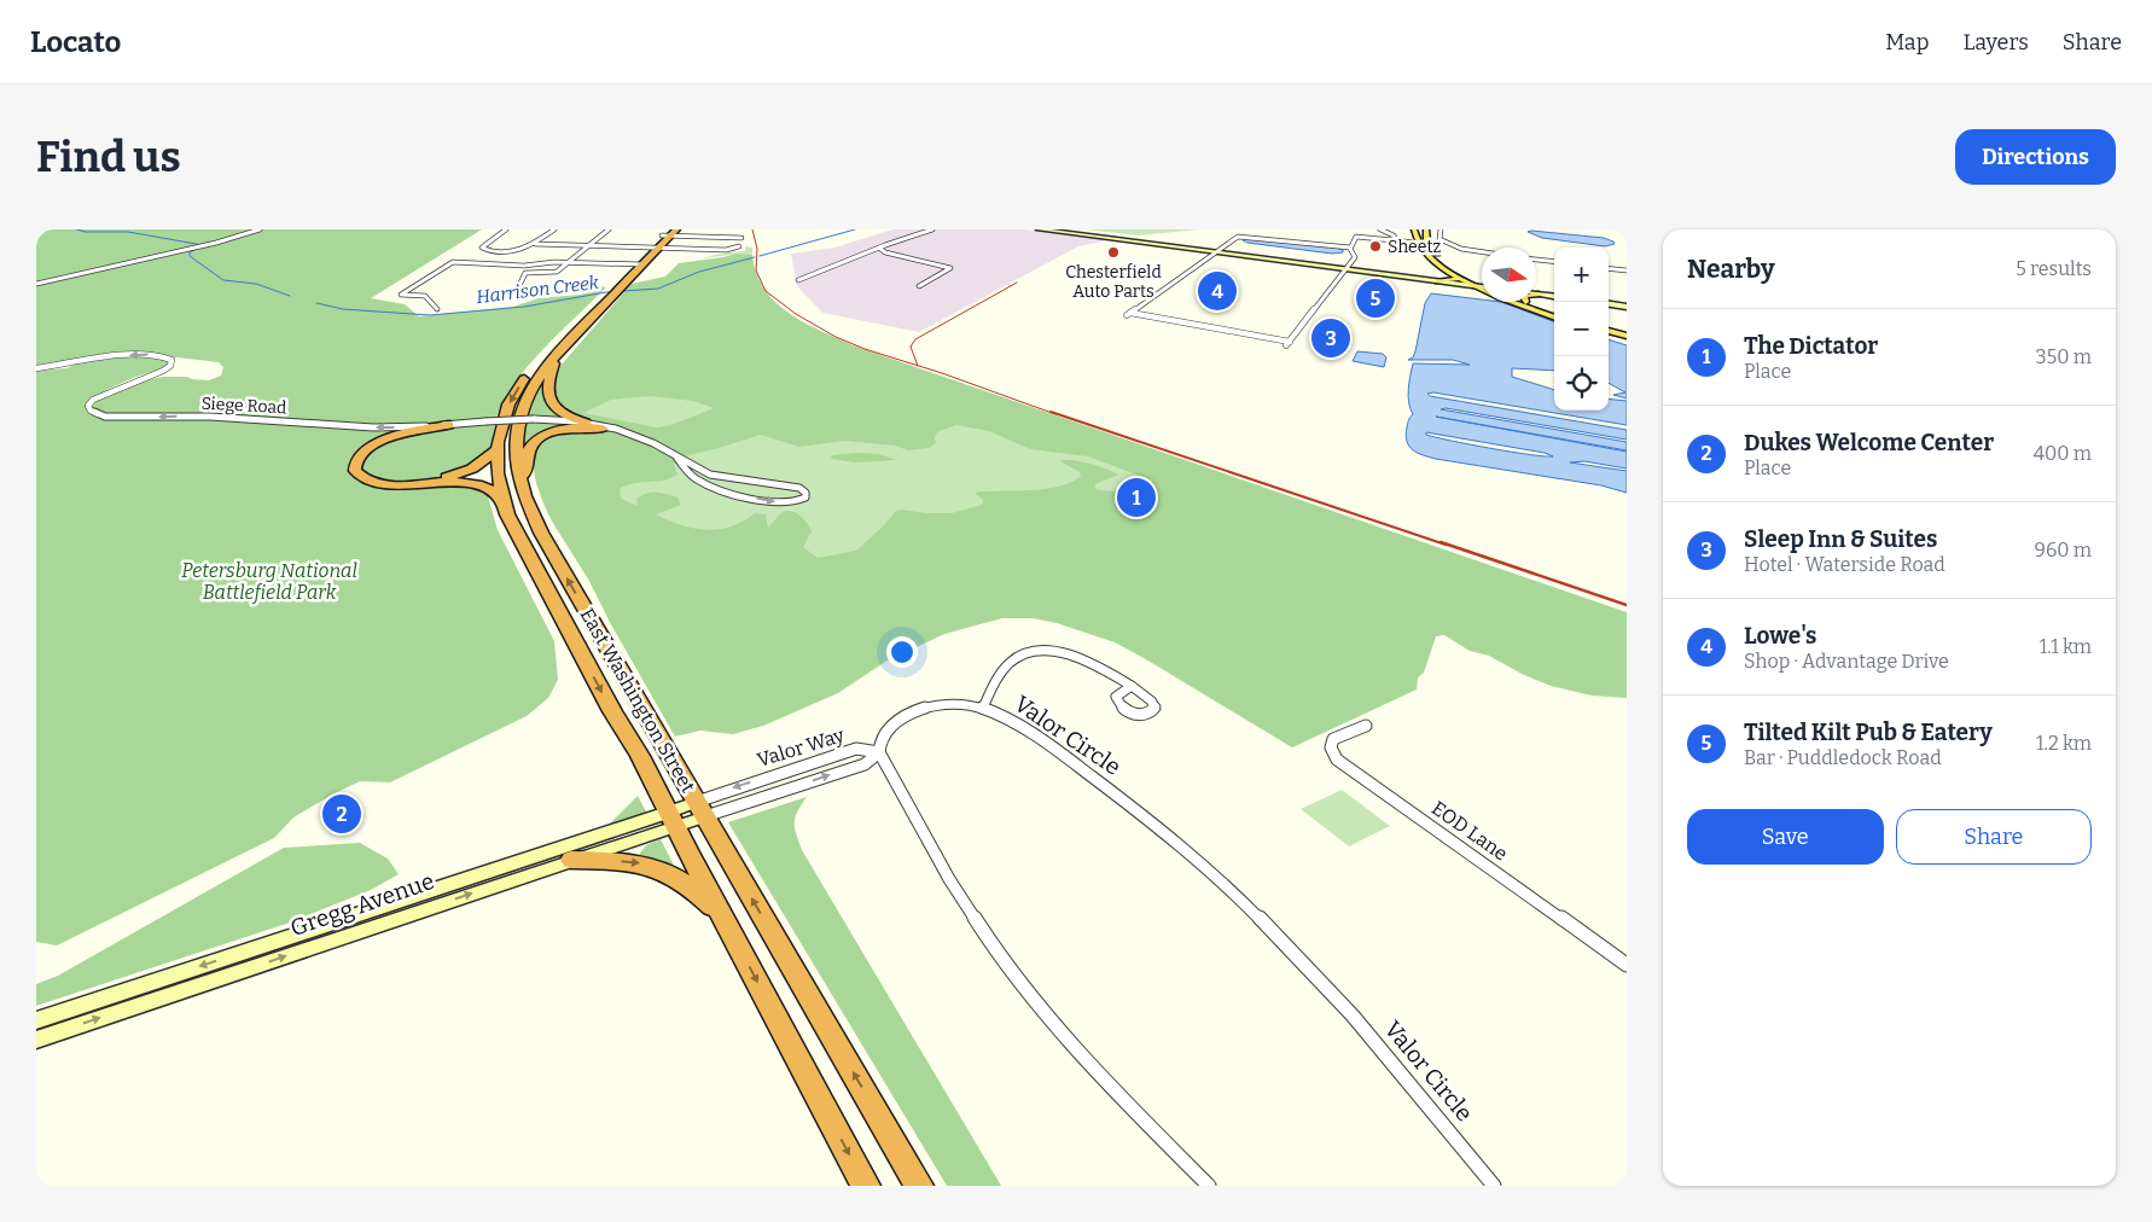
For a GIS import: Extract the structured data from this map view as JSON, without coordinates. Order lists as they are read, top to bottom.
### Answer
{
  "streets": {
    "highway": ["East Washington Street"],
    "street": [
      "Siege Road",
      "Valor Circle",
      "Valor Way",
      "EOD Lane",
      "Gregg Avenue"
    ]
  },
  "crossings": [
    ["East Washington Street", "Valor Way"],
    ["East Washington Street", "Gregg Avenue"],
    ["Valor Circle", "Valor Way"],
    ["Valor Way", "Gregg Avenue"]
  ],
  "water": ["Harrison Creek"],
  "parks": ["Petersburg National Battlefield Park"],
  "places": ["Sheetz", "Chesterfield Auto Parts"],
  "north": "right",
  "page": {
    "header": "Locato",
    "nav": ["Map", "Layers", "Share"],
    "buttons": [
      "Directions",
      ["Save", "Share"]
    ],
    "title": "Find us",
    "heading": ["Nearby", "5 results"],
    "map_buttons": ["+", "−"],
    "pins": [
      "4",
      "5",
      "3",
      "1",
      "2"
    ],
    "list": [
      {
        "mark": "1",
        "name": "The Dictator",
        "note": "Place",
        "value": "350 m"
      },
      {
        "mark": "2",
        "name": "Dukes Welcome Center",
        "note": "Place",
        "value": "400 m"
      },
      {
        "mark": "3",
        "name": "Sleep Inn & Suites",
        "note": "Hotel · Waterside Road",
        "value": "960 m"
      },
      {
        "mark": "4",
        "name": "Lowe's",
        "note": "Shop · Advantage Drive",
        "value": "1.1 km"
      },
      {
        "mark": "5",
        "name": "Tilted Kilt Pub & Eatery",
        "note": "Bar · Puddledock Road",
        "value": "1.2 km"
      }
    ]
  }
}
